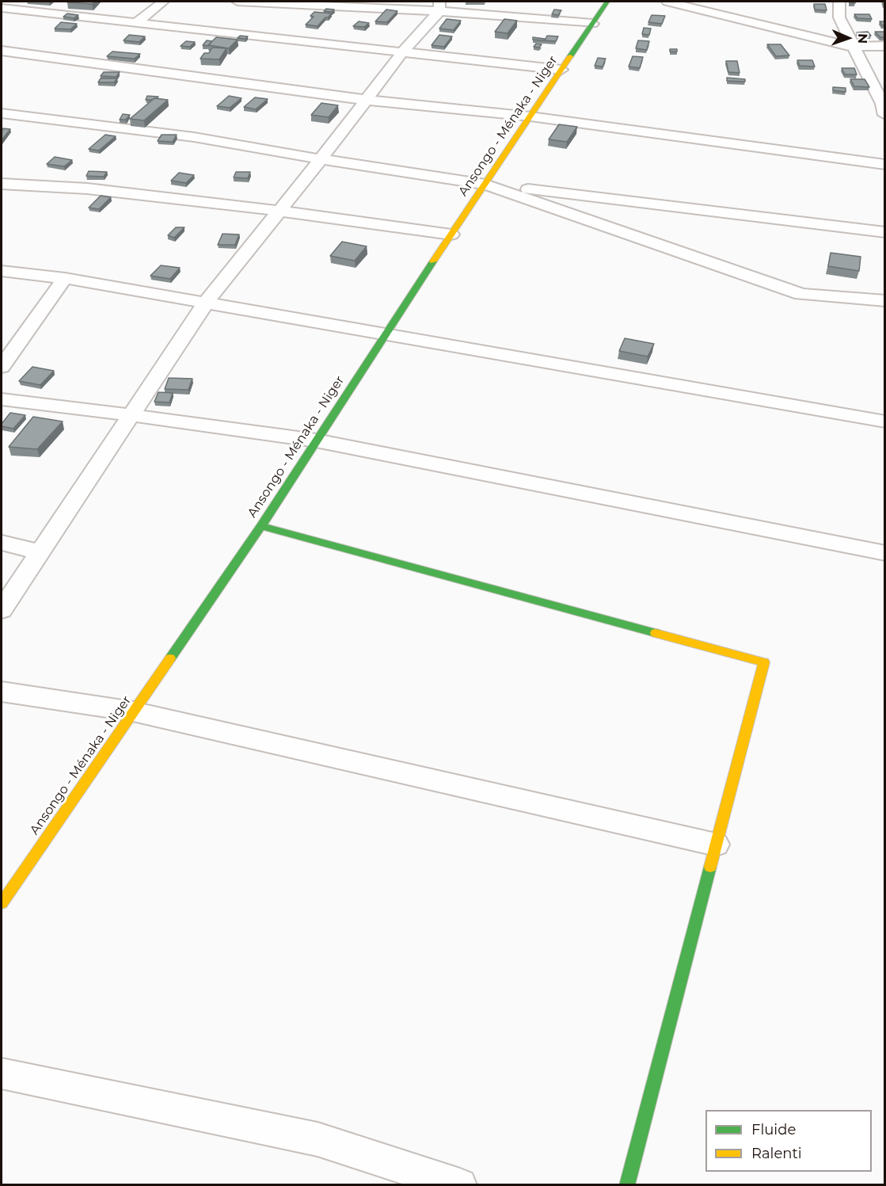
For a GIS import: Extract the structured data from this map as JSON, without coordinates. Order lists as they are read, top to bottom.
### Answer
{
  "streets": {
    "main road": ["Ansongo - Ménaka - Niger"]
  },
  "legend": ["Fluide", "Ralenti"],
  "north": "right"
}
